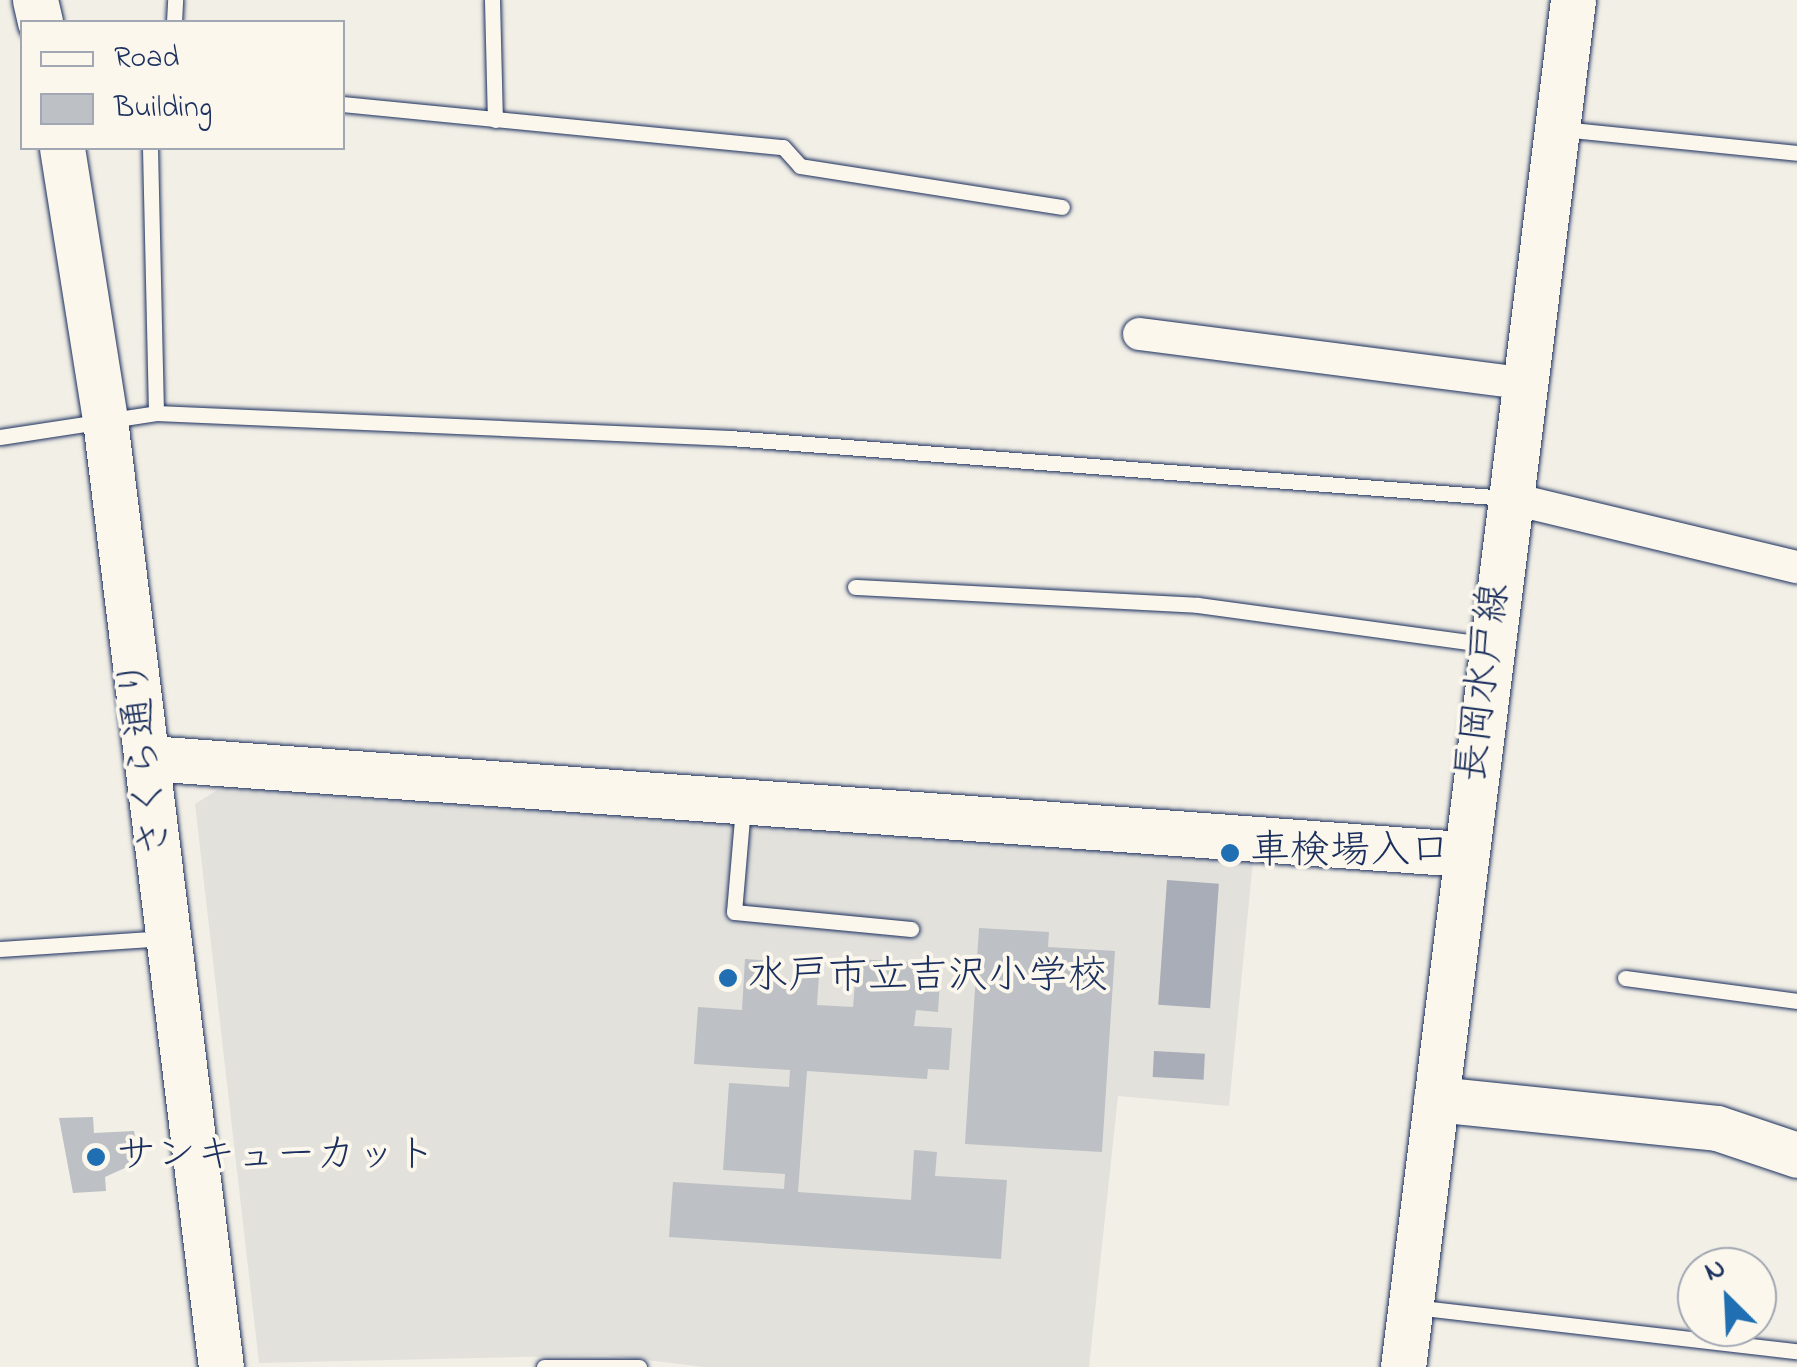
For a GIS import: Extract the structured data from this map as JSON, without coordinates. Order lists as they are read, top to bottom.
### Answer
{
  "streets": {
    "street": ["長岡水戸線", "さくら通り"]
  },
  "places": ["車検場入口", "水戸市立吉沢小学校", "サンキューカット"],
  "legend": ["Road", "Building"],
  "north": "top left"
}
